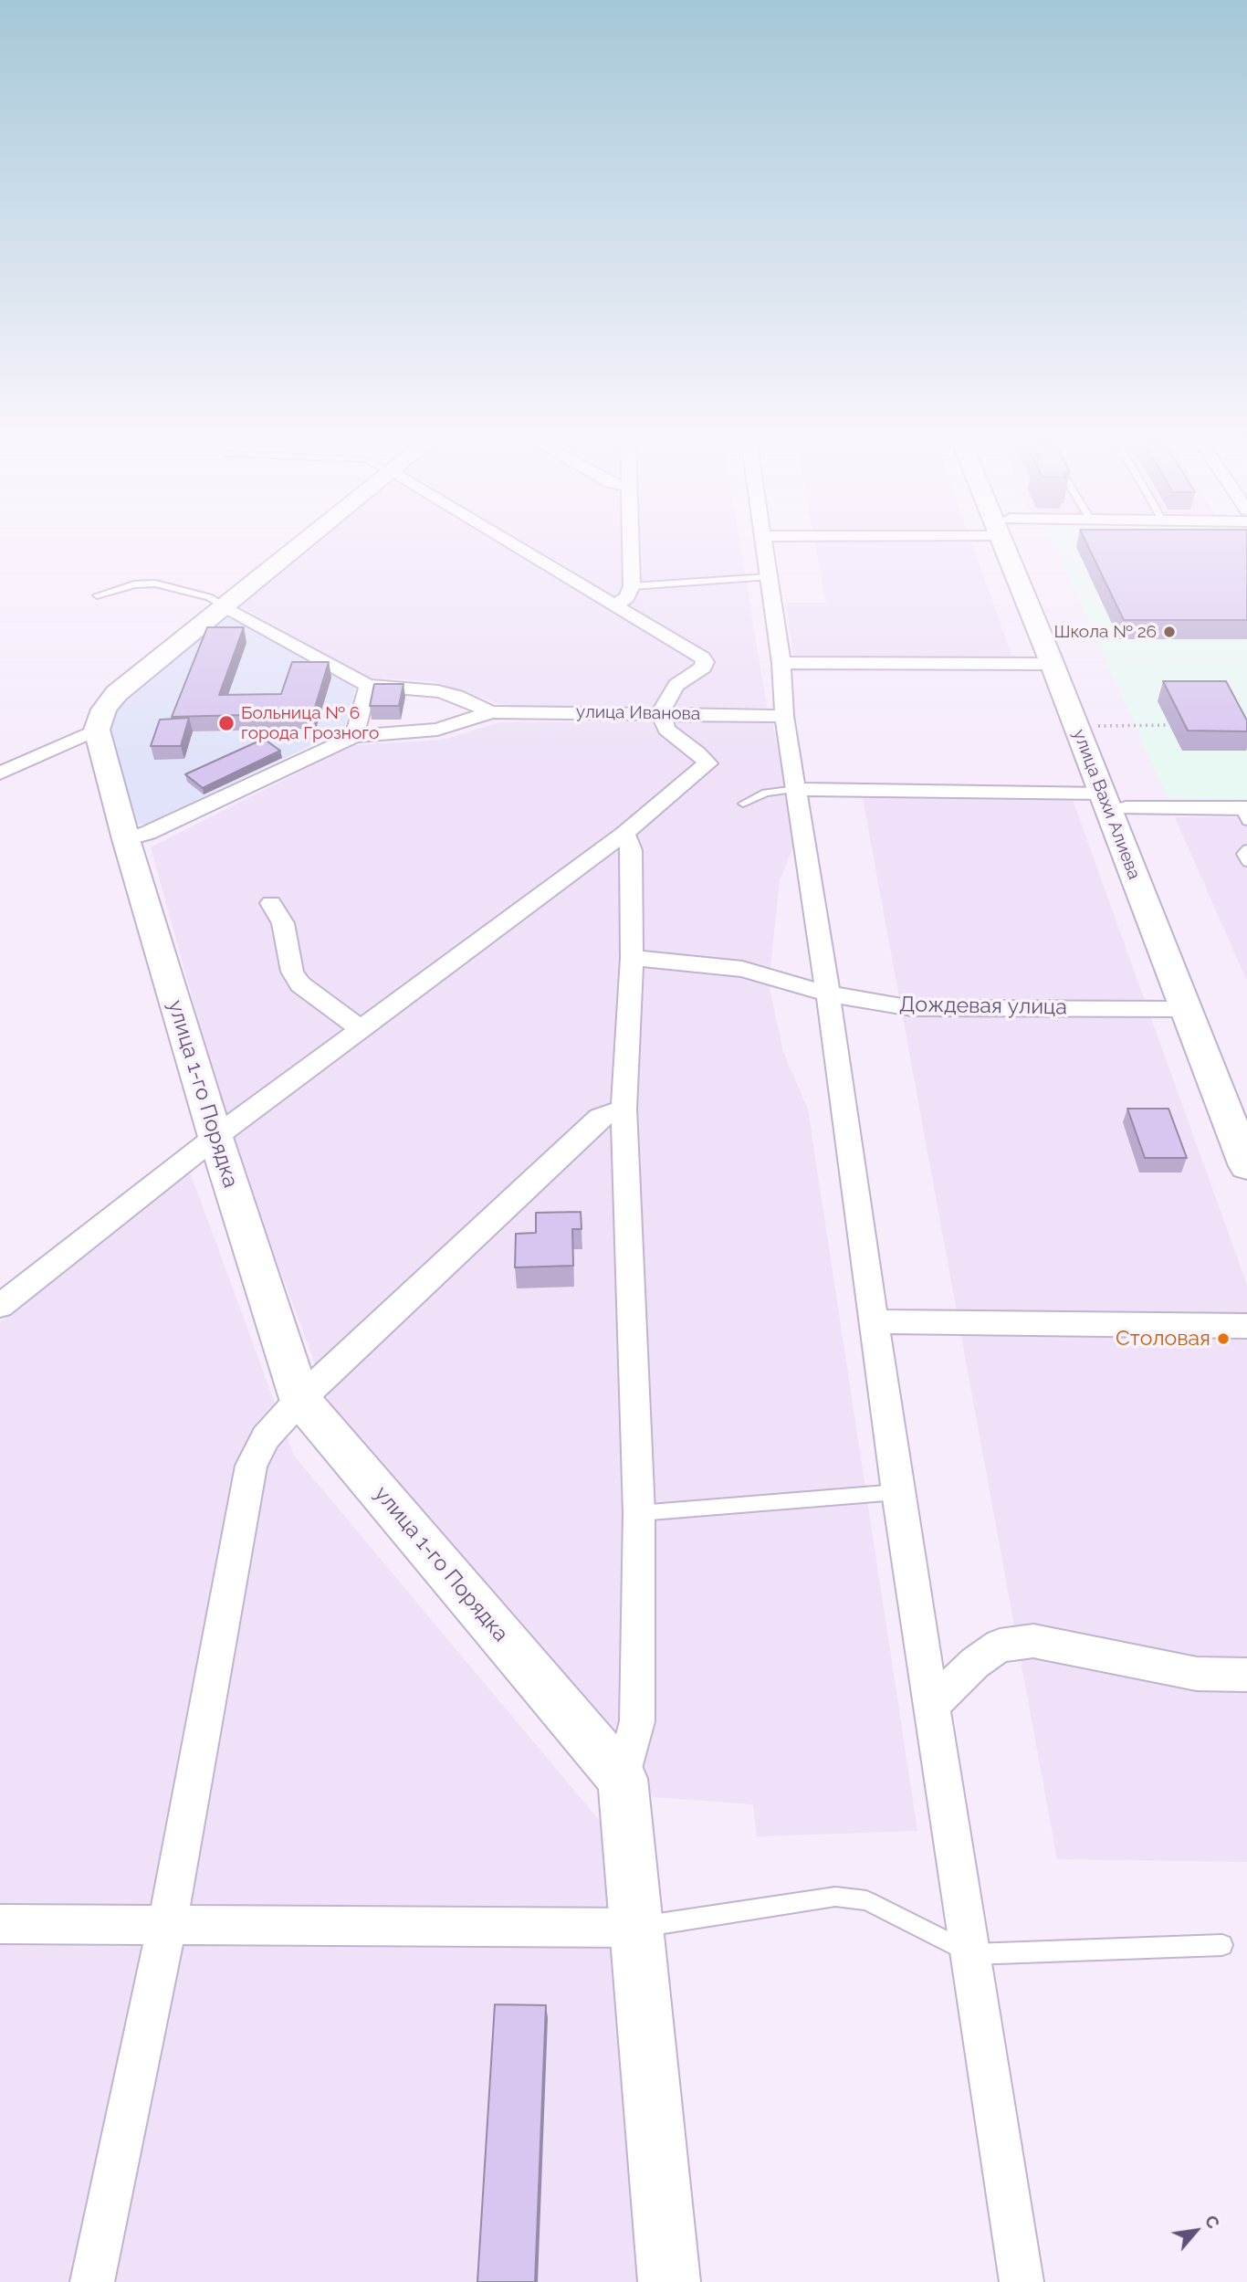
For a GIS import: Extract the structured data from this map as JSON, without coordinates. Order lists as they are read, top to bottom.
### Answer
{
  "streets": {
    "main road": ["улица Вахи Алиева", "улица 1-го Порядка"],
    "street": ["улица Иванова", "Дождевая улица"]
  },
  "crossings": [
    ["улица Вахи Алиева", "Дождевая улица"]
  ],
  "places": ["Школа № 26", "Больница № 6 города Грозного", "Столовая"],
  "north": "top right"
}
